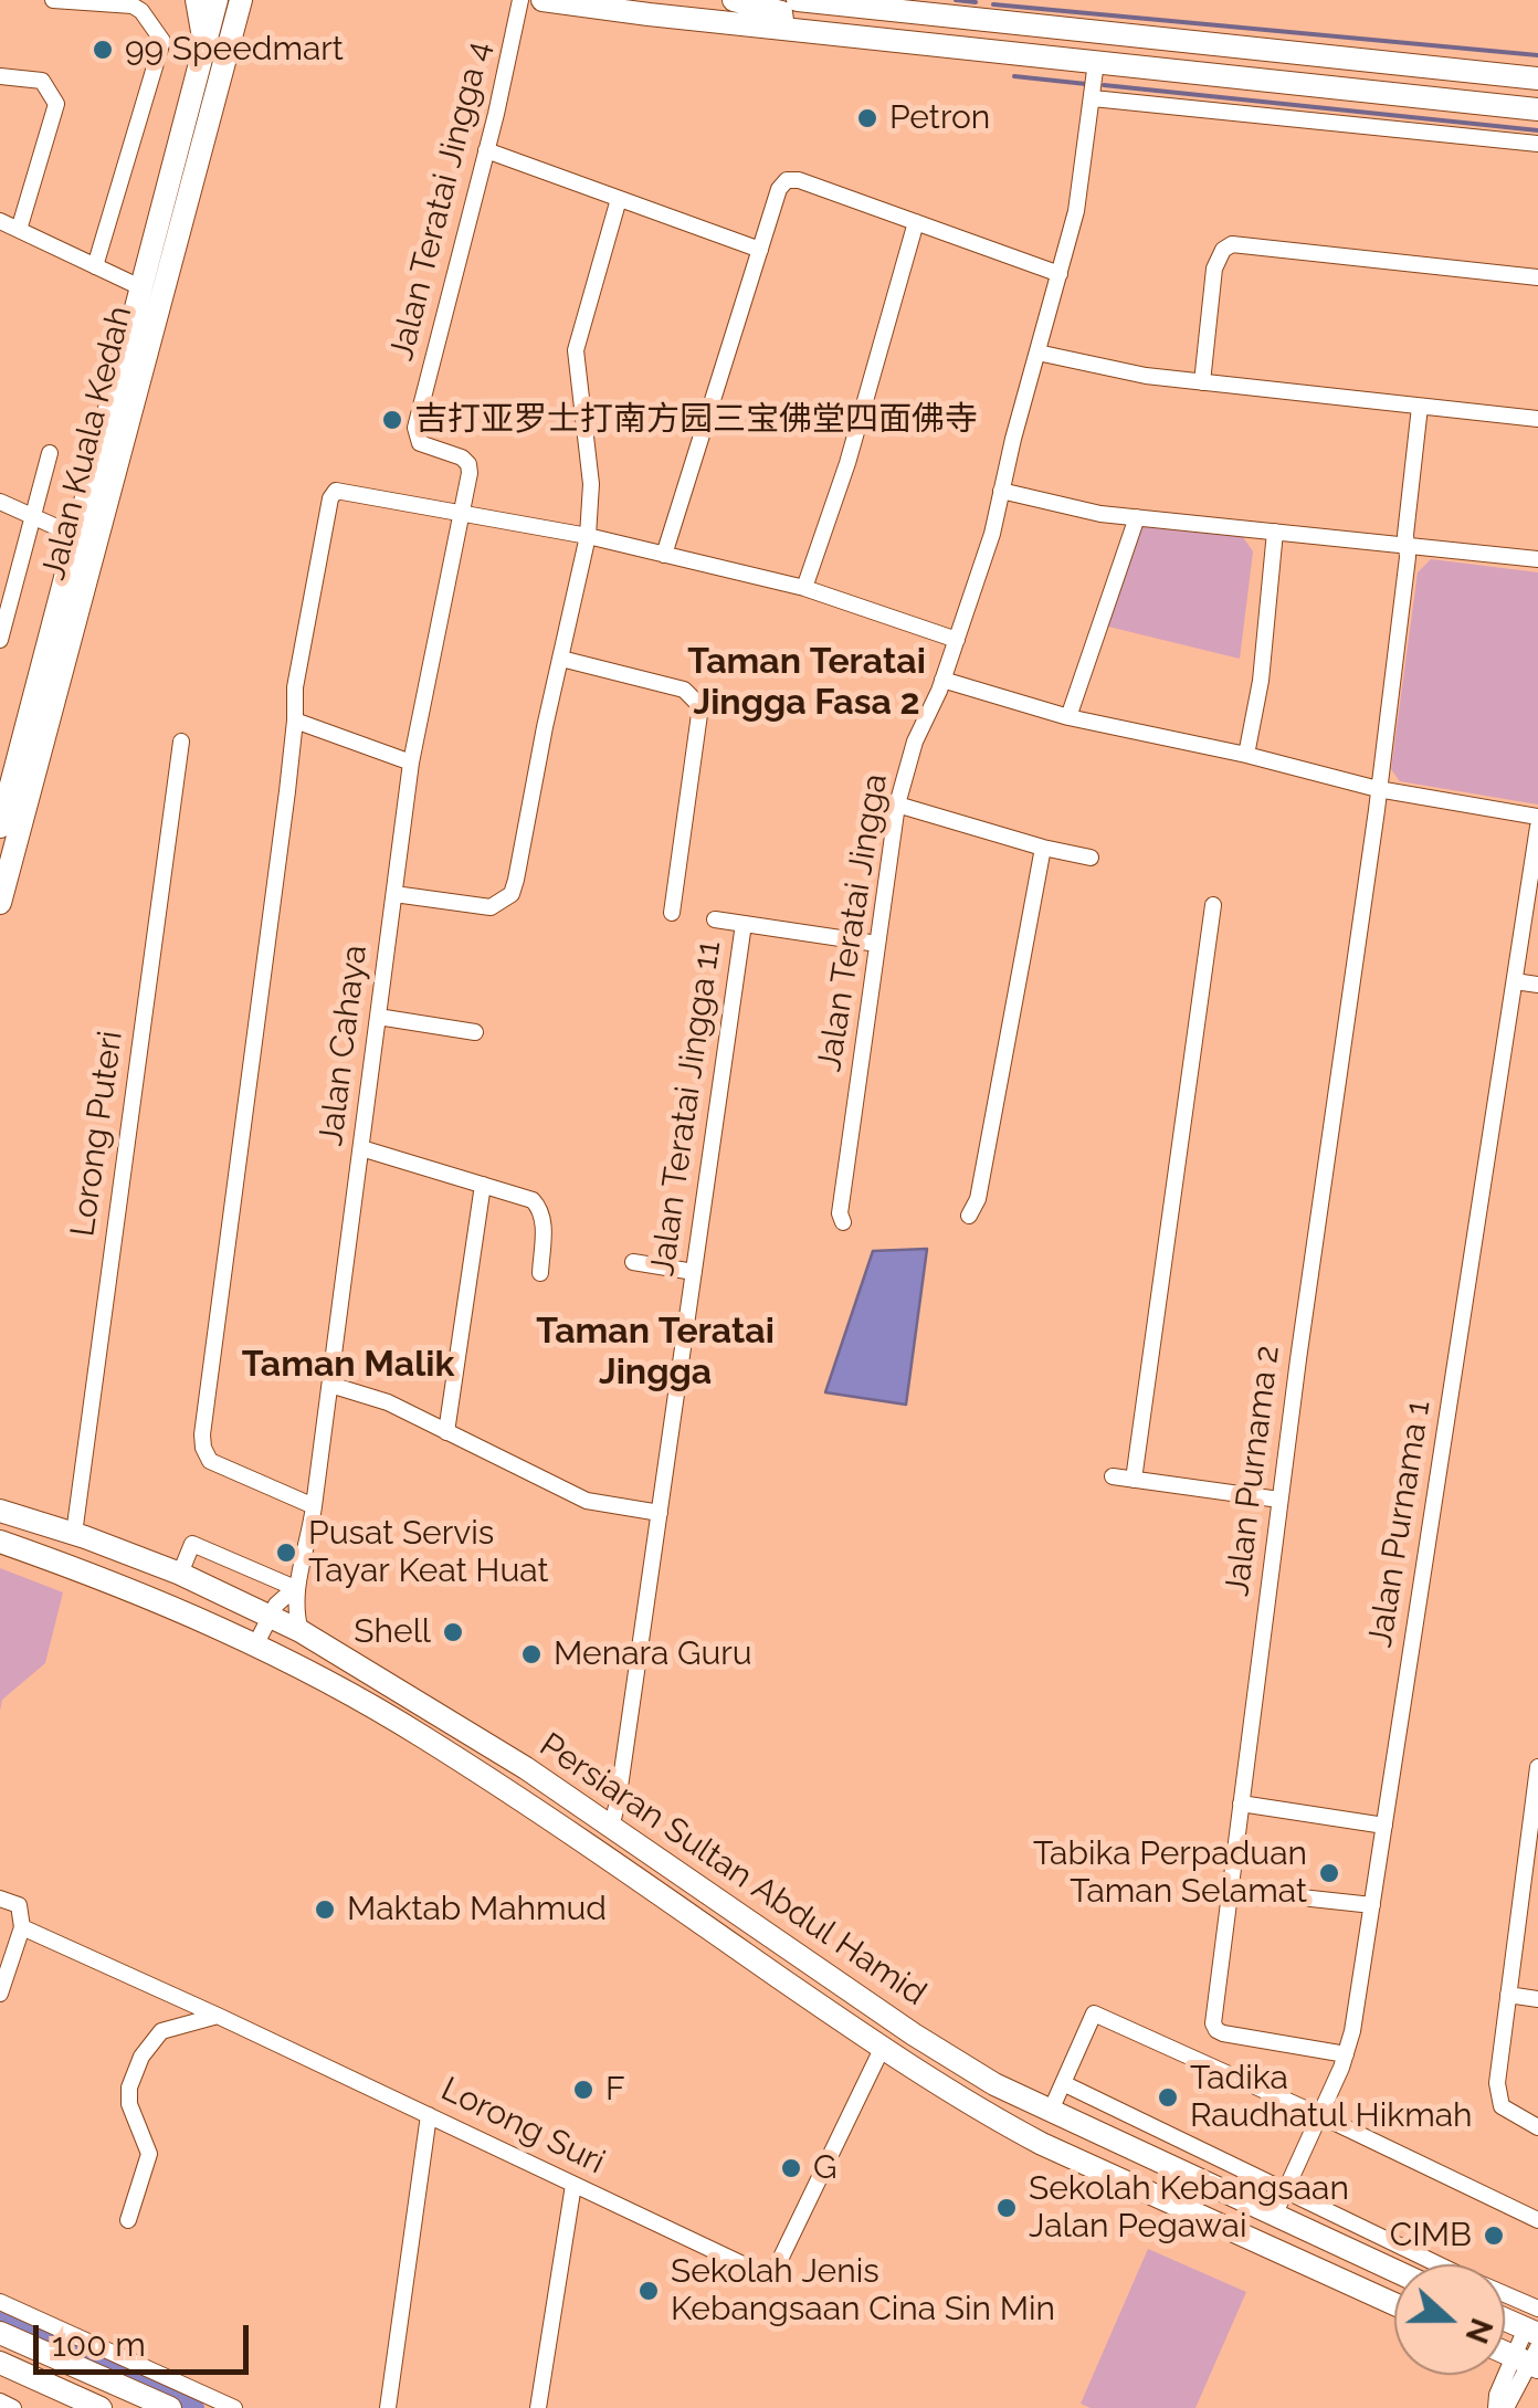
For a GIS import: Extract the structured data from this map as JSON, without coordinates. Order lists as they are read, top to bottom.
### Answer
{
  "streets": {
    "main road": ["Jalan Kuala Kedah", "Persiaran Sultan Abdul Hamid"],
    "street": [
      "Jalan Teratai Jingga 4",
      "Jalan Teratai Jingga",
      "Jalan Cahaya",
      "Jalan Teratai Jingga 11",
      "Lorong Puteri",
      "Jalan Purnama 2",
      "Jalan Purnama 1",
      "Lorong Suri"
    ]
  },
  "crossings": [
    ["Jalan Teratai Jingga 4", "Jalan Cahaya"],
    ["Jalan Cahaya", "Persiaran Sultan Abdul Hamid"],
    ["Jalan Teratai Jingga 11", "Persiaran Sultan Abdul Hamid"],
    ["Lorong Puteri", "Persiaran Sultan Abdul Hamid"],
    ["Jalan Purnama 2", "Jalan Purnama 1"],
    ["Jalan Purnama 1", "Persiaran Sultan Abdul Hamid"],
    ["Persiaran Sultan Abdul Hamid", "Lorong Suri"]
  ],
  "districts": ["Taman Teratai Jingga Fasa 2", "Taman Teratai Jingga", "Taman Malik"],
  "places": [
    "99 Speedmart",
    "Petron",
    "吉打亚罗士打南方园三宝佛堂四面佛寺",
    "Pusat Servis Tayar Keat Huat",
    "Shell",
    "Menara Guru",
    "Tabika Perpaduan Taman Selamat",
    "Maktab Mahmud",
    "F",
    "Tadika Raudhatul Hikmah",
    "G",
    "Sekolah Kebangsaan Jalan Pegawai",
    "CIMB",
    "Sekolah Jenis Kebangsaan Cina Sin Min"
  ],
  "scale_bar": "100 m",
  "north": "right"
}
